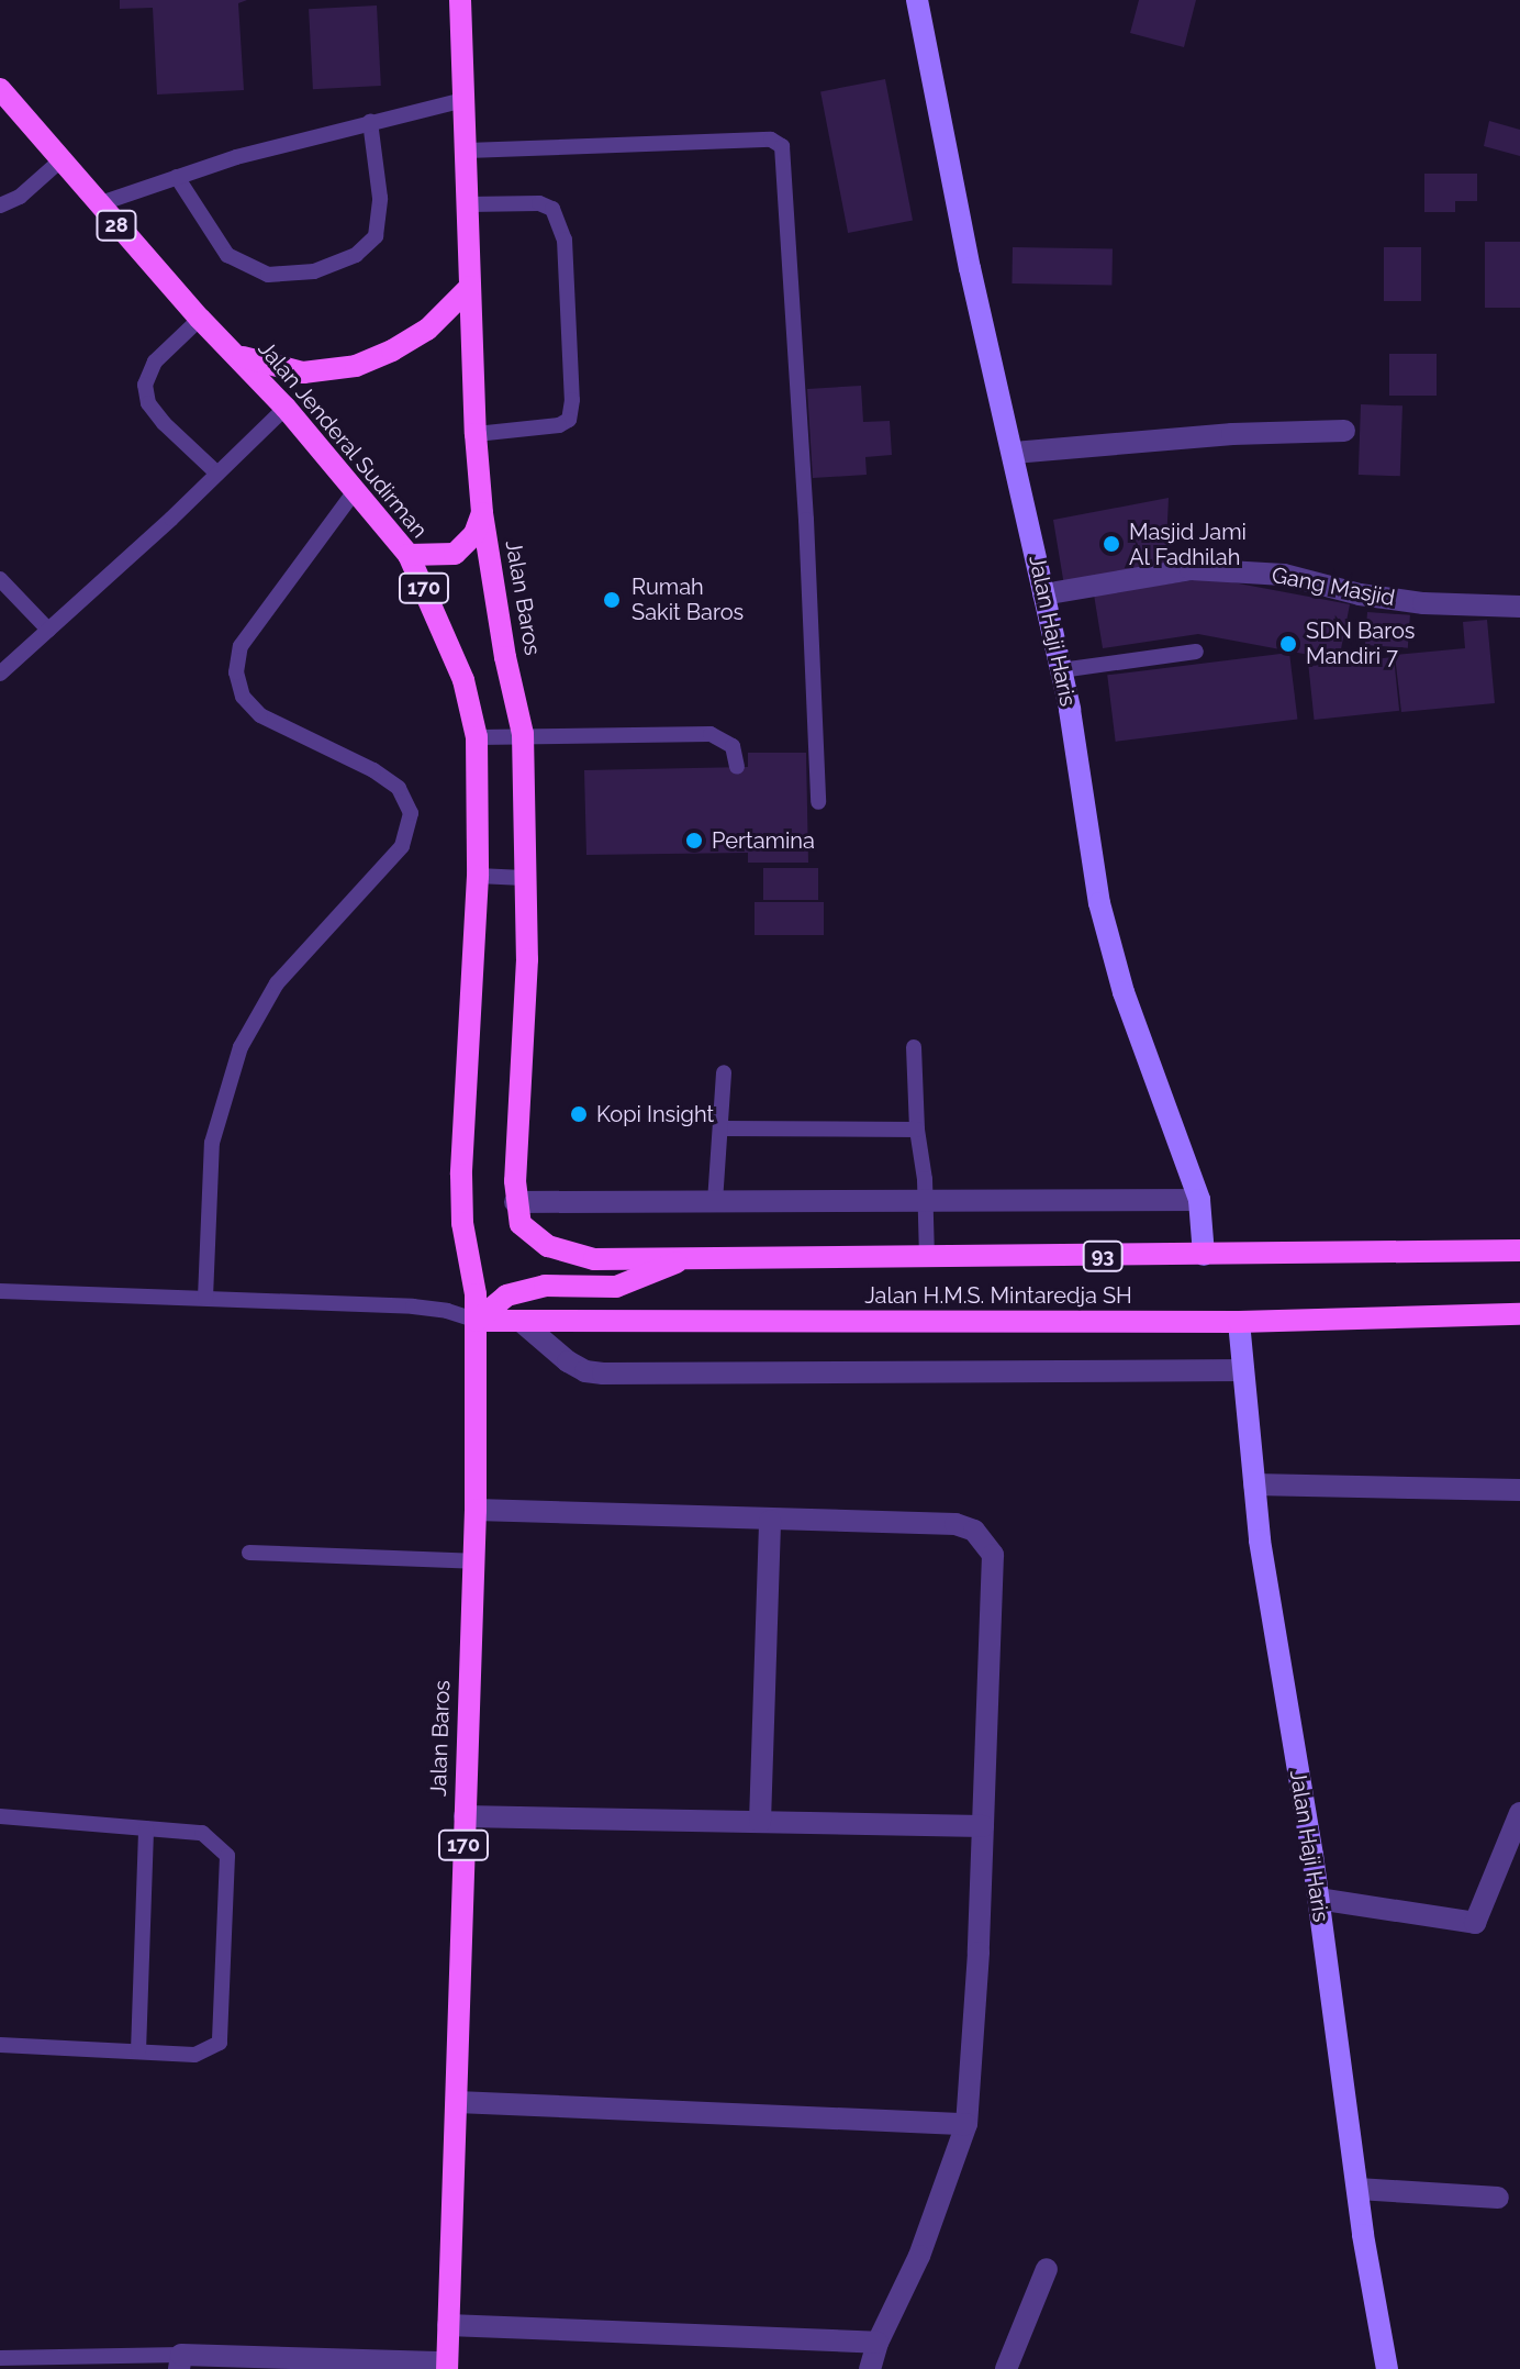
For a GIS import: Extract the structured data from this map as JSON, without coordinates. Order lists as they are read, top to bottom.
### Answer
{
  "streets": {
    "main road": [
      "28",
      "Jalan Jenderal Sudirman",
      "170",
      "Jalan Baros",
      "93",
      "Jalan H.M.S. Mintaredja SH"
    ],
    "street": ["Gang Masjid", "Jalan Haji Haris"]
  },
  "crossings": [
    ["Jalan Jenderal Sudirman", "Jalan Baros"],
    ["Jalan Jenderal Sudirman", "Jalan H.M.S. Mintaredja SH"],
    ["Gang Masjid", "Jalan Haji Haris"],
    ["Jalan Baros", "Jalan H.M.S. Mintaredja SH"],
    ["Jalan Haji Haris", "Jalan H.M.S. Mintaredja SH"]
  ],
  "places": [
    "Masjid Jami Al Fadhilah",
    "Rumah Sakit Baros",
    "SDN Baros Mandiri 7",
    "Pertamina",
    "Kopi Insight"
  ]
}
